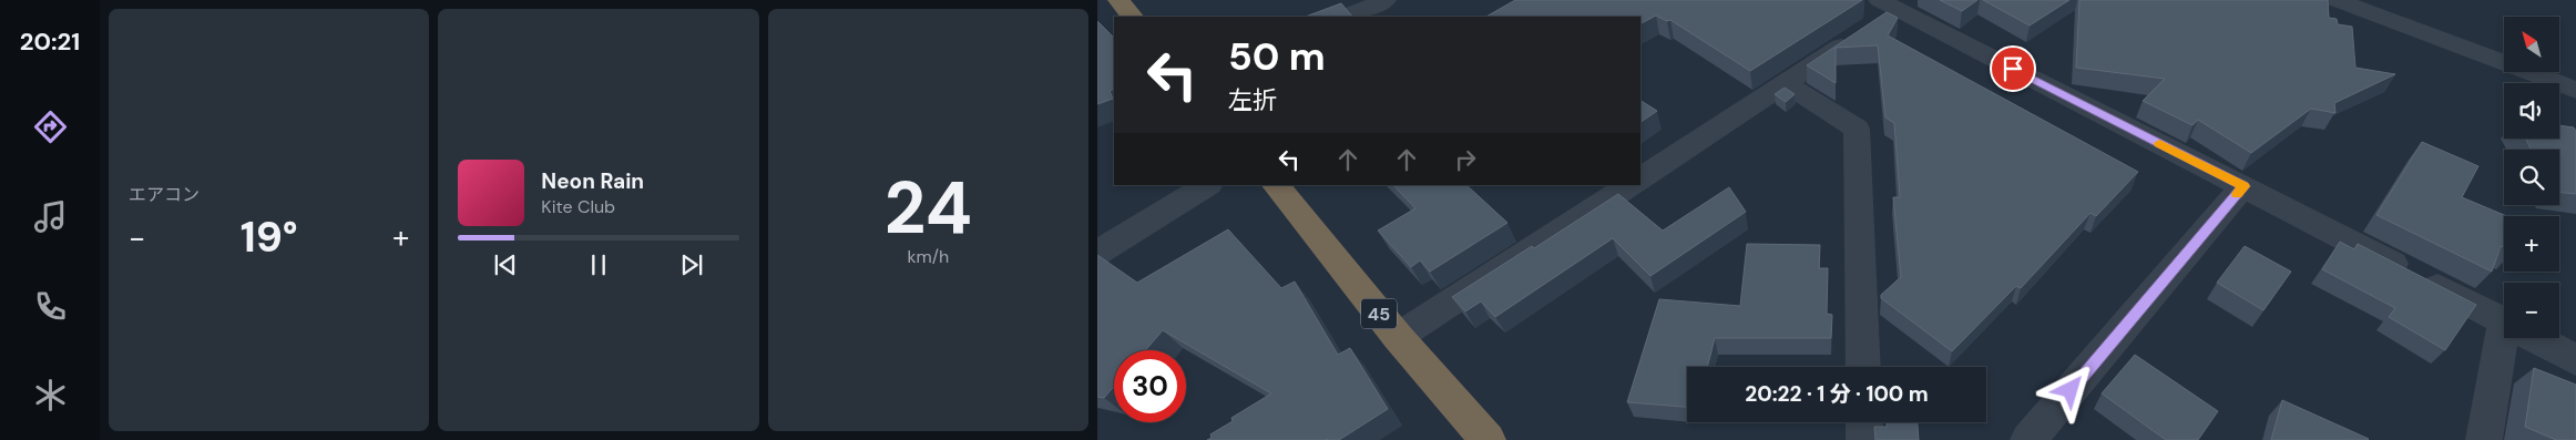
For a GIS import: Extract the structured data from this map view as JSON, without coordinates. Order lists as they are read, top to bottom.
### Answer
{
  "streets": {
    "highway": ["45"]
  },
  "north": "top left",
  "page": {
    "tabs": "20:21",
    "tile": [
      "エアコン",
      ["24", "km/h"]
    ],
    "map_buttons": ["+", "−"],
    "turn": ["50 m", "左折"],
    "song": ["Neon Rain", "Kite Club"],
    "heat": ["−", "19°", "+"],
    "limit": "30",
    "trip": "20:22 · 1 分 · 100 m"
  }
}
